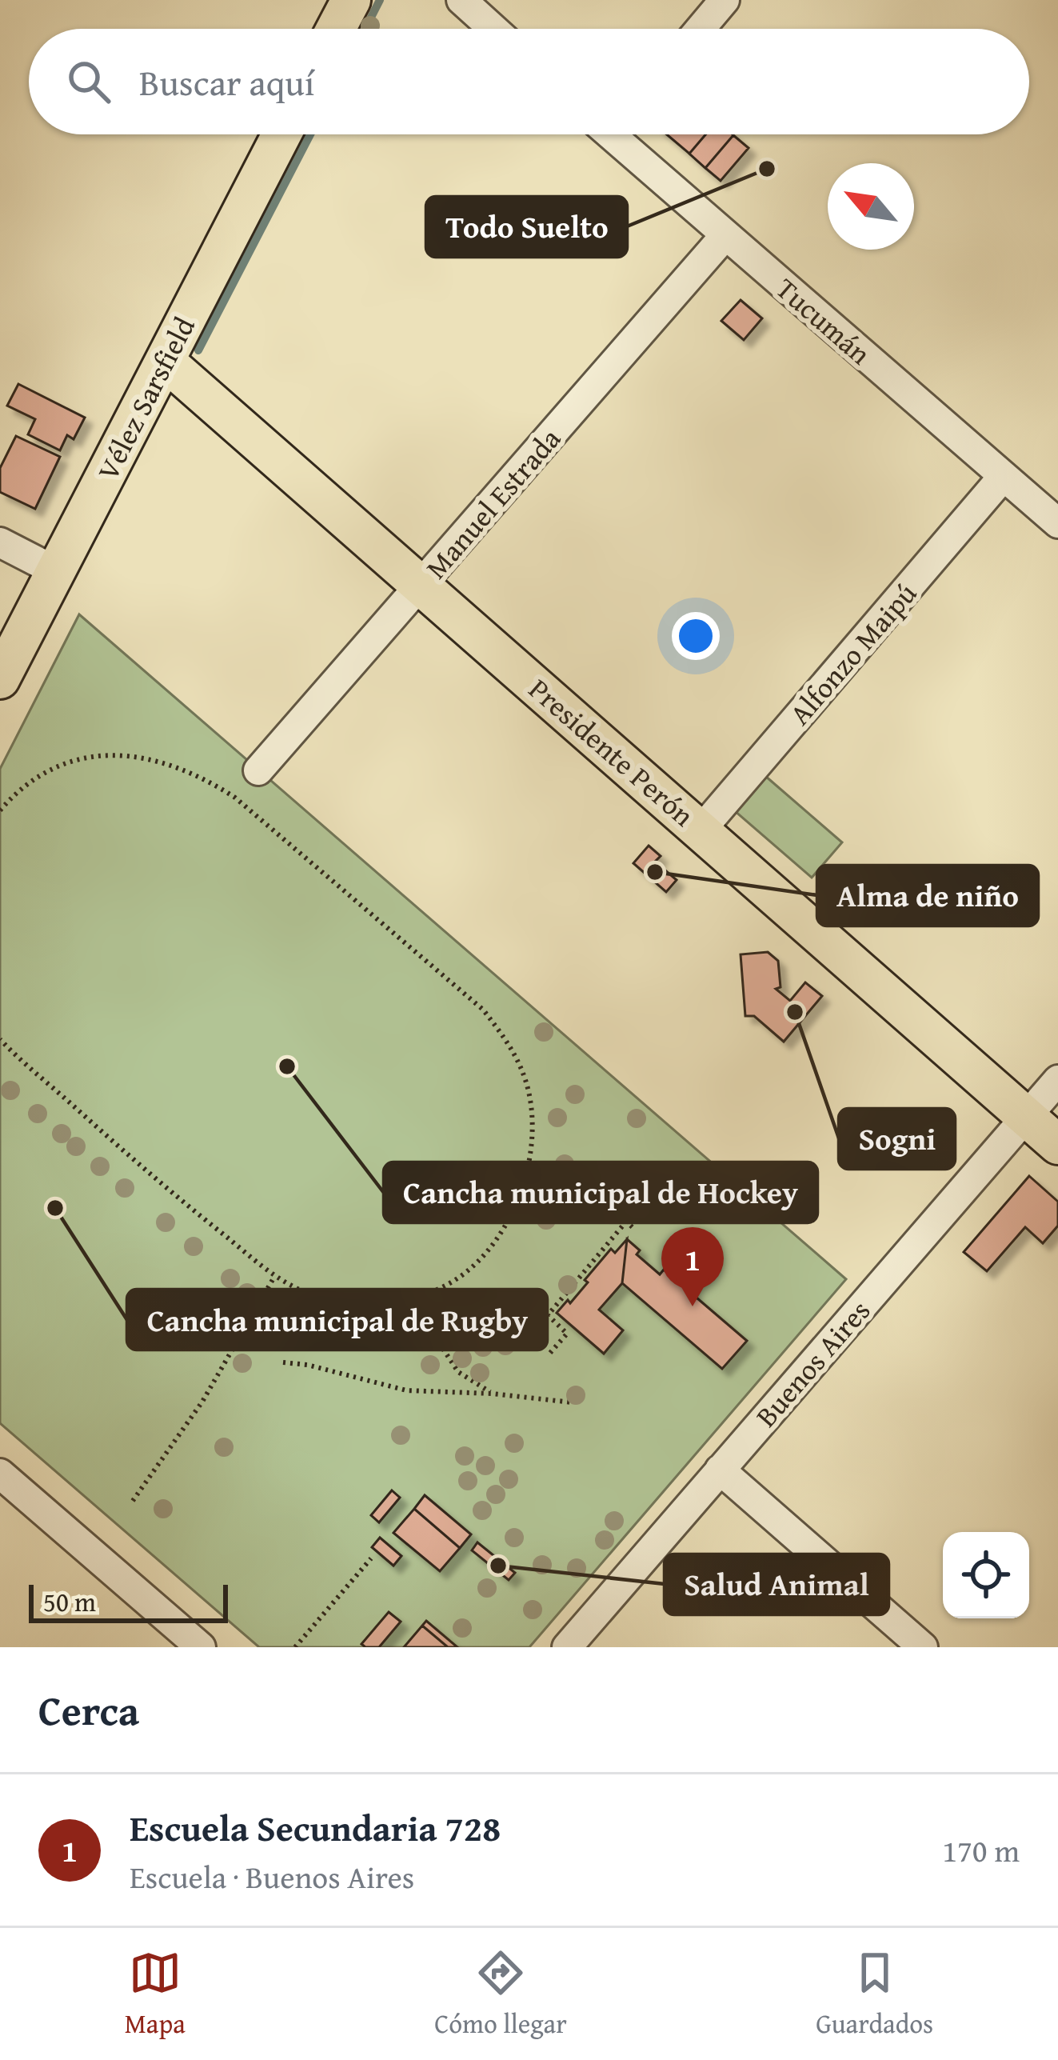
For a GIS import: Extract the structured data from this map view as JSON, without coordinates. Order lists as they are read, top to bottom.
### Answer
{
  "streets": {
    "main road": ["Vélez Sarsfield", "Presidente Perón"],
    "street": [
      "Tucumán",
      "Manuel Estrada",
      "Alfonzo Maipú",
      "Buenos Aires"
    ]
  },
  "crossings": [
    ["Tucumán", "Manuel Estrada"],
    ["Tucumán", "Alfonzo Maipú"],
    ["Vélez Sarsfield", "Presidente Perón"],
    ["Manuel Estrada", "Presidente Perón"],
    ["Alfonzo Maipú", "Presidente Perón"],
    ["Presidente Perón", "Buenos Aires"]
  ],
  "places": [
    "Todo Suelto",
    "Alma de niño",
    "Sogni",
    "Cancha municipal de Hockey",
    "Cancha municipal de Rugby",
    "Salud Animal"
  ],
  "scale_bar": "50 m",
  "north": "top left",
  "page": {
    "search": "Buscar aquí",
    "pins": "1",
    "scale": "50 m",
    "heading": "Cerca",
    "list": [
      {
        "mark": "1",
        "name": "Escuela Secundaria 728",
        "note": "Escuela · Buenos Aires",
        "value": "170 m"
      }
    ],
    "nav": ["Mapa", "Cómo llegar", "Guardados"]
  }
}
